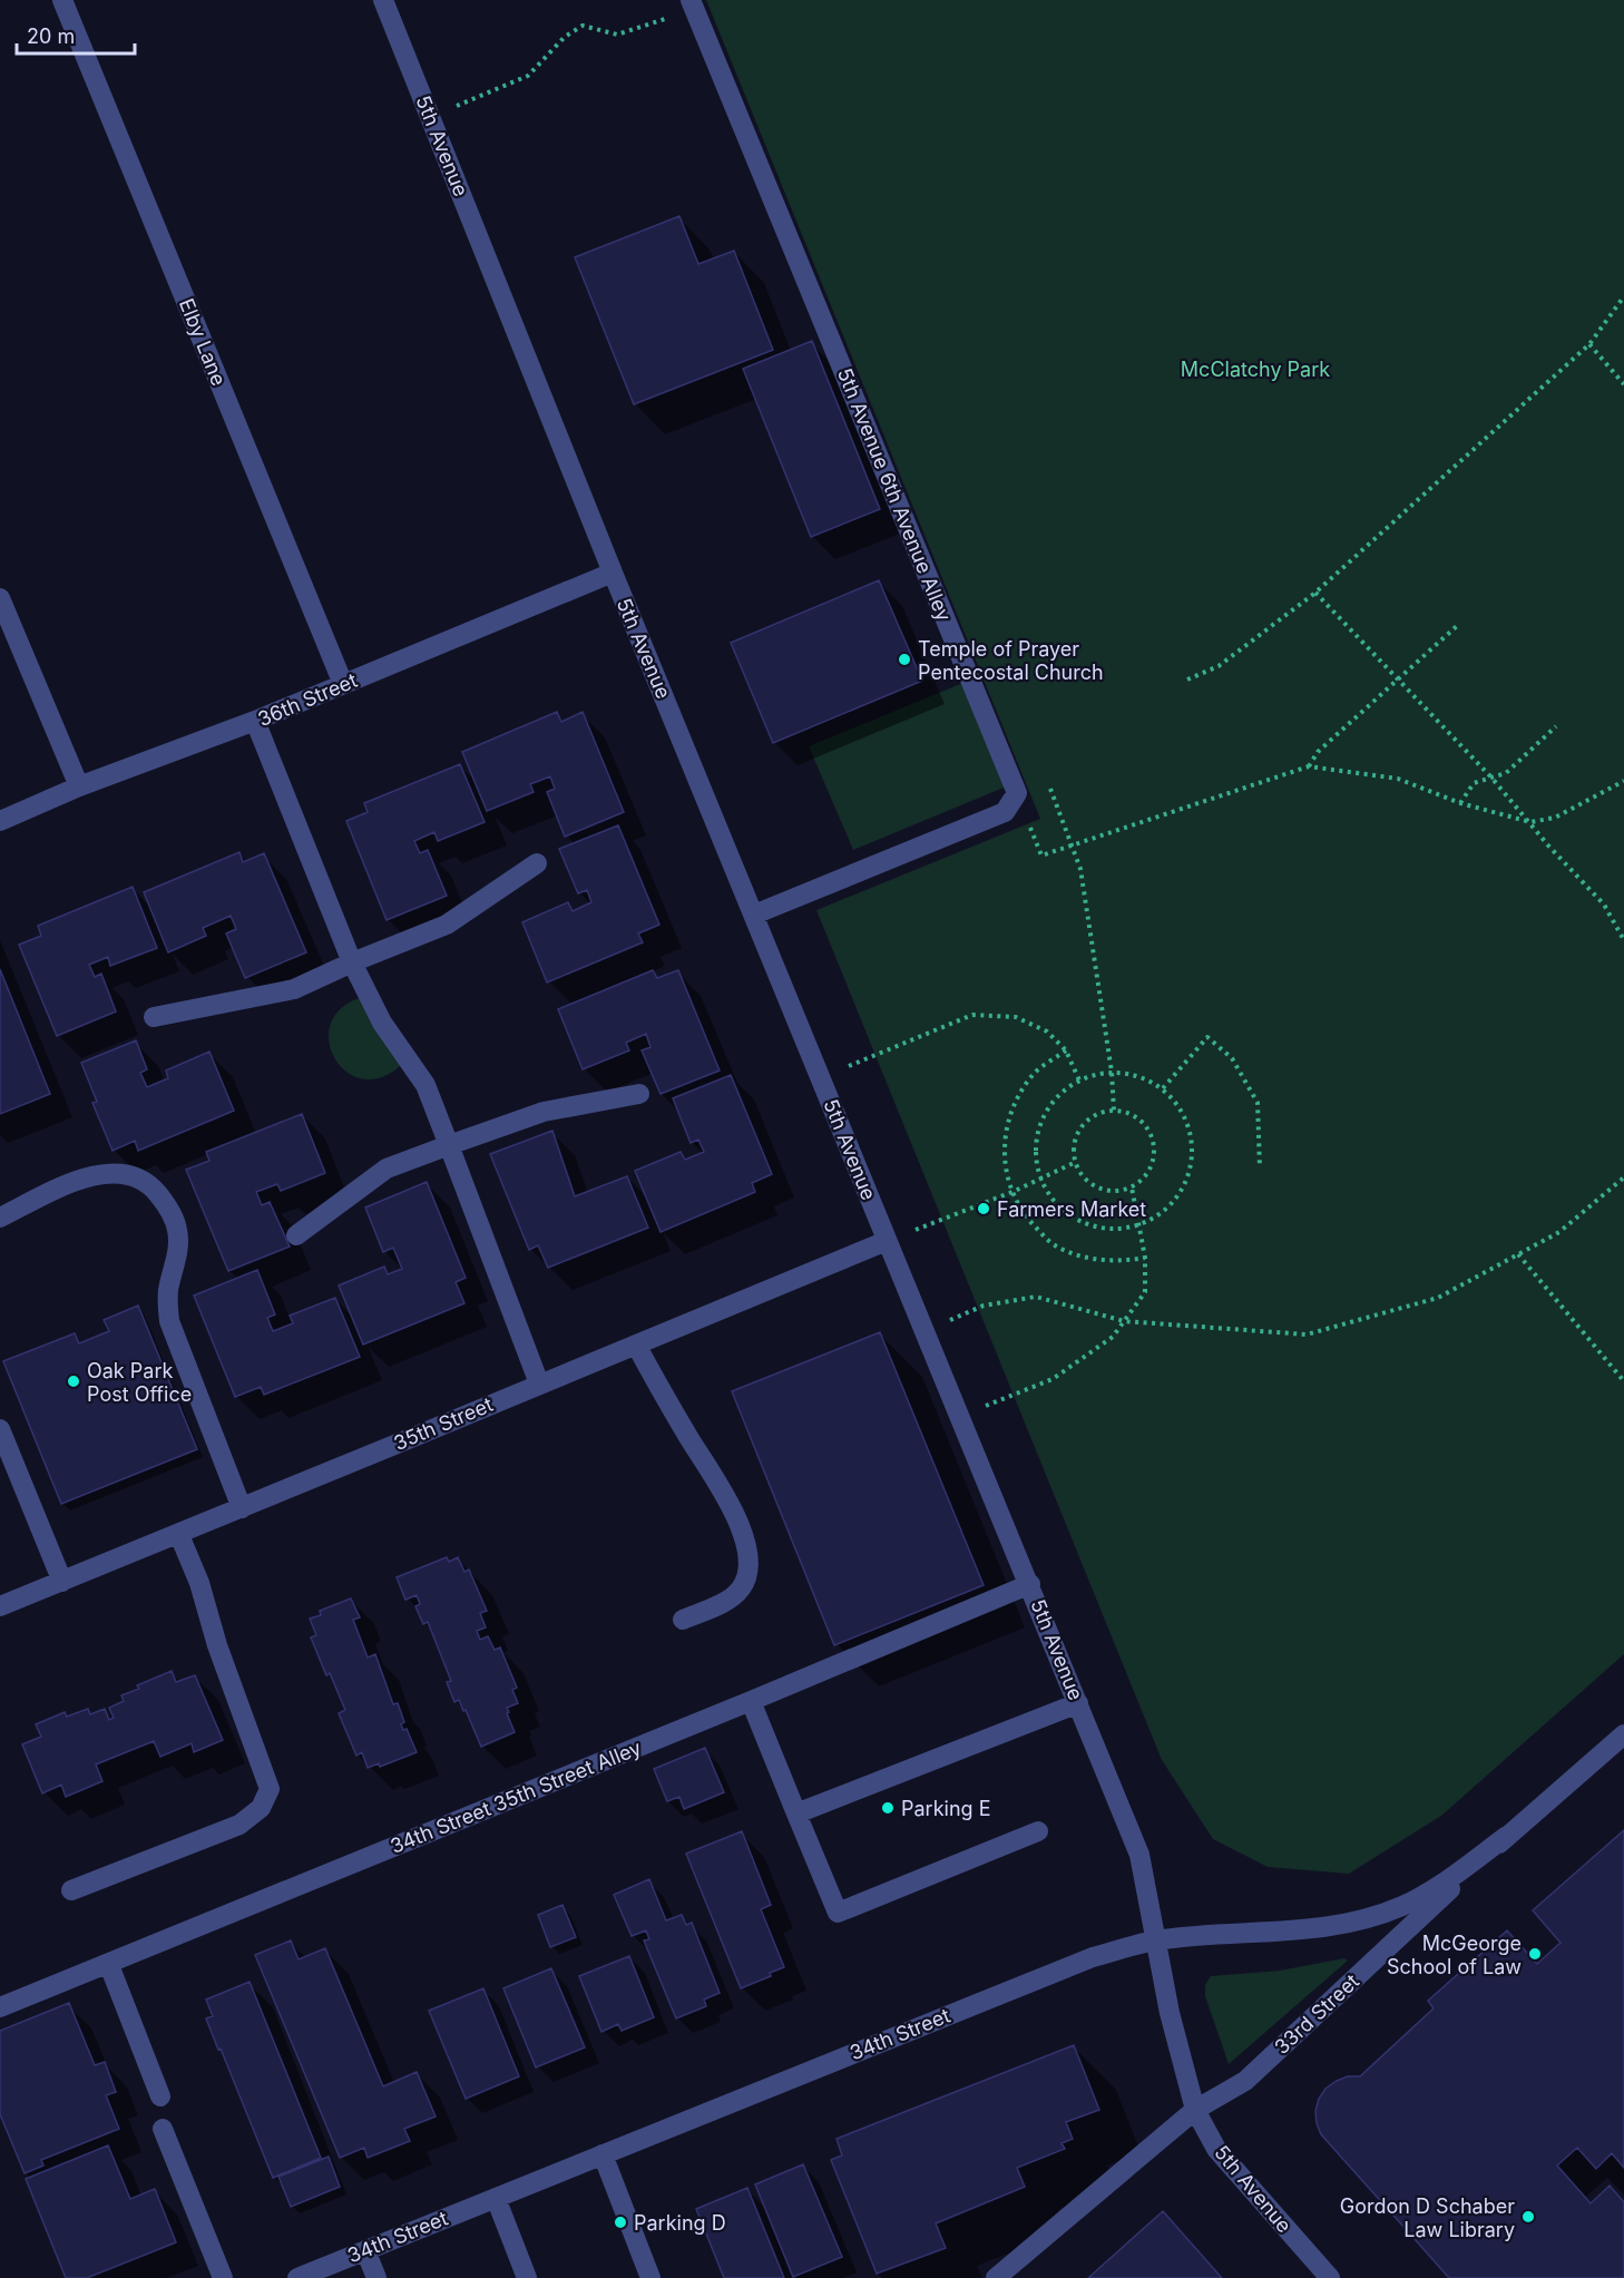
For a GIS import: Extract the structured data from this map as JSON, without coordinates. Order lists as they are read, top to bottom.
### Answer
{
  "streets": {
    "street": [
      "5th Avenue",
      "Elby Lane",
      "5th Avenue 6th Avenue Alley",
      "36th Street",
      "35th Street",
      "34th Street 35th Street Alley",
      "33rd Street",
      "34th Street"
    ]
  },
  "crossings": [
    ["5th Avenue", "36th Street"],
    ["5th Avenue", "35th Street"],
    ["5th Avenue", "34th Street 35th Street Alley"],
    ["5th Avenue", "33rd Street"],
    ["5th Avenue", "34th Street"],
    ["Elby Lane", "36th Street"],
    ["33rd Street", "34th Street"]
  ],
  "parks": ["McClatchy Park"],
  "places": [
    "Temple of Prayer Pentecostal Church",
    "Farmers Market",
    "Oak Park Post Office",
    "Parking E",
    "McGeorge School of Law",
    "Gordon D Schaber Law Library",
    "Parking D"
  ],
  "scale_bar": "20 m"
}
